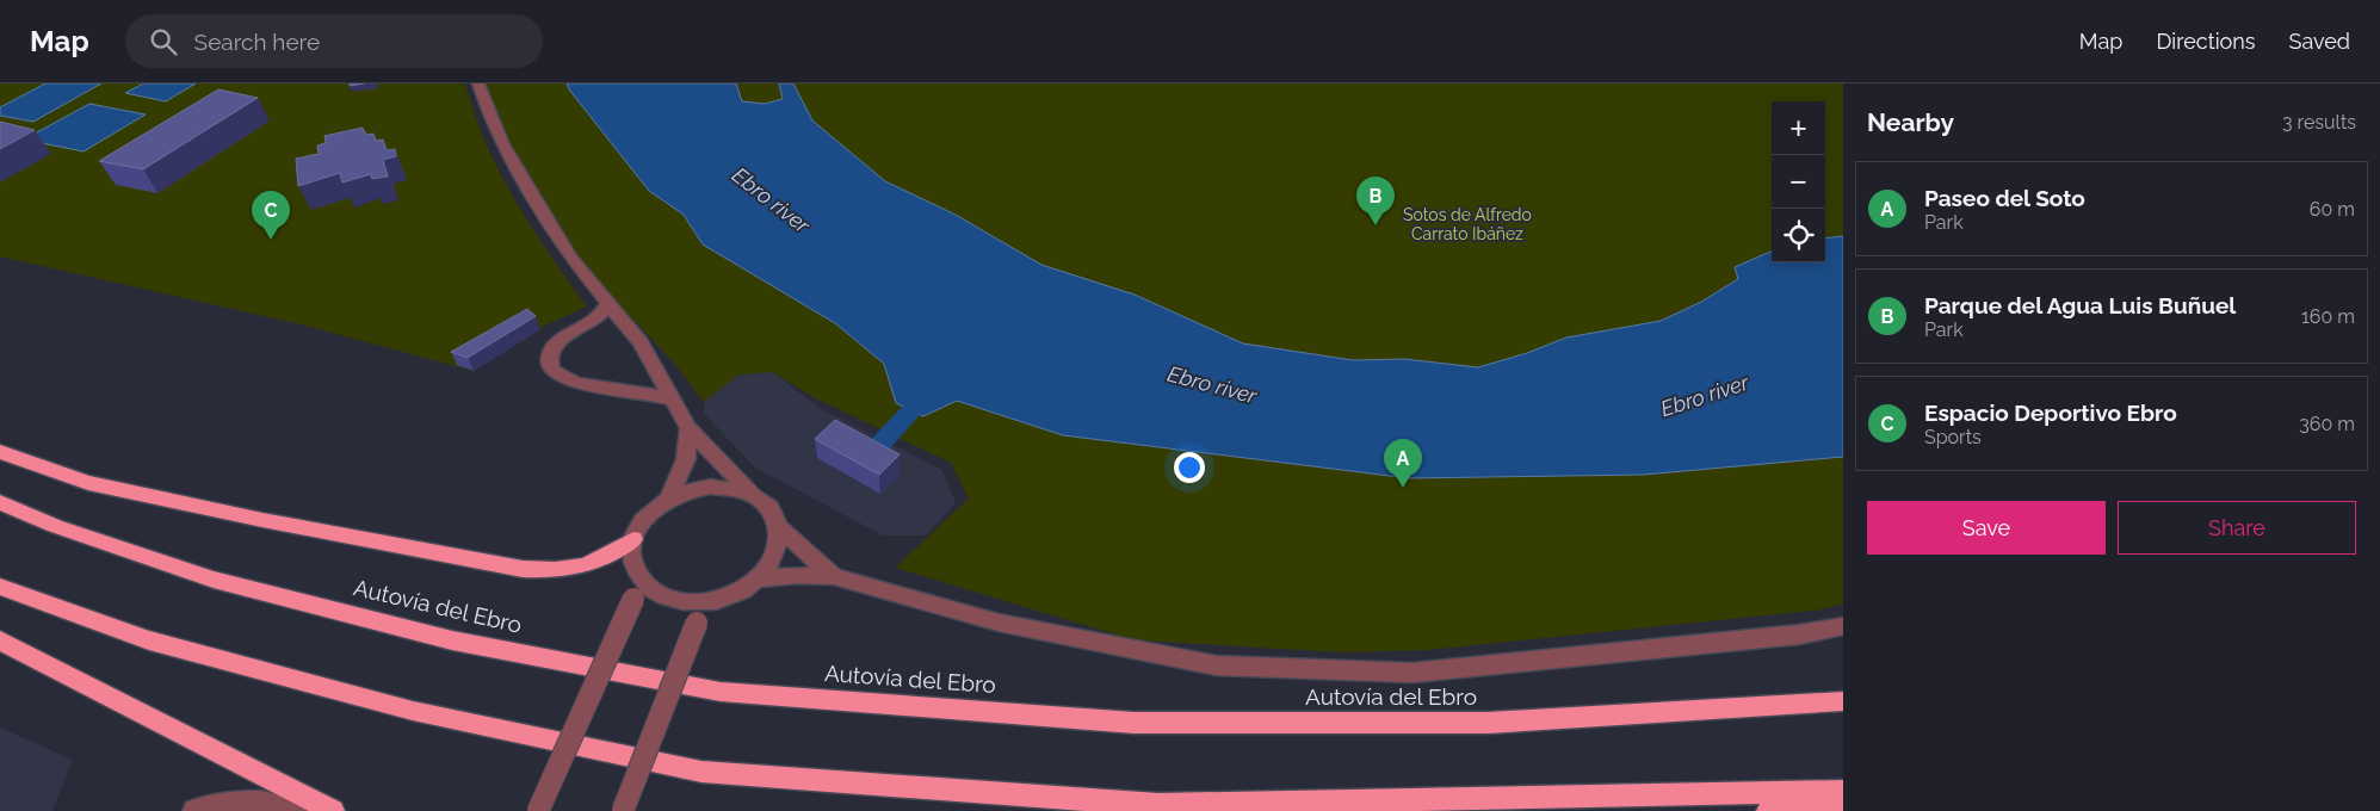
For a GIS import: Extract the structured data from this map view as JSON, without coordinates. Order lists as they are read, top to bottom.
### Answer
{
  "streets": {
    "highway": ["Autovía del Ebro"]
  },
  "water": ["Ebro river"],
  "parks": ["Sotos de Alfredo Carrato Ibáñez"],
  "page": {
    "header": "Map",
    "search": "Search here",
    "nav": ["Map", "Directions", "Saved"],
    "heading": ["Nearby", "3 results"],
    "map_buttons": ["+", "−"],
    "list": [
      {
        "mark": "A",
        "name": "Paseo del Soto",
        "note": "Park",
        "value": "60 m"
      },
      {
        "mark": "B",
        "name": "Parque del Agua Luis Buñuel",
        "note": "Park",
        "value": "160 m"
      },
      {
        "mark": "C",
        "name": "Espacio Deportivo Ebro",
        "note": "Sports",
        "value": "360 m"
      }
    ],
    "pins": ["B", "C", "A"],
    "buttons": ["Save", "Share"]
  }
}
